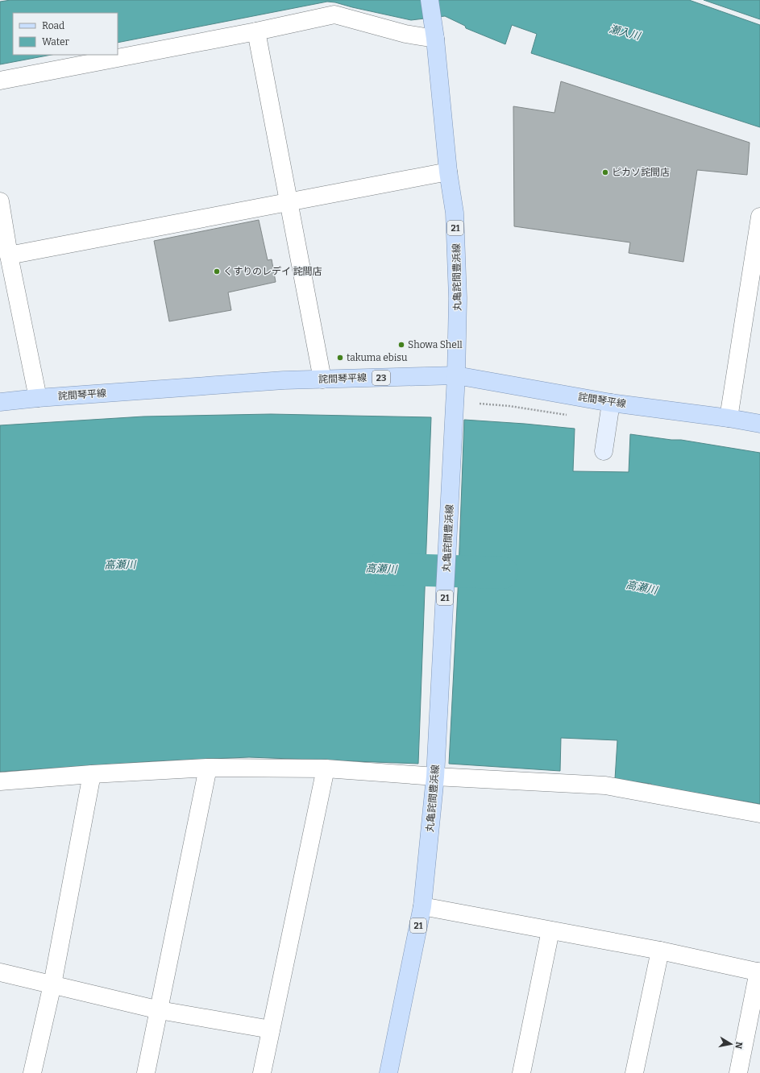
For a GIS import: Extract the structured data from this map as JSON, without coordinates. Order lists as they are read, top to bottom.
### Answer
{
  "streets": {
    "main road": [
      "21",
      "丸亀詫間豊浜線",
      "23",
      "詫間琴平線"
    ]
  },
  "crossings": [
    ["丸亀詫間豊浜線", "詫間琴平線"]
  ],
  "water": ["瀬入川", "高瀬川"],
  "places": [
    "ピカソ詫間店",
    "くすりのレデイ 詫間店",
    "Showa Shell",
    "takuma ebisu"
  ],
  "legend": ["Road", "Water"],
  "north": "right"
}
